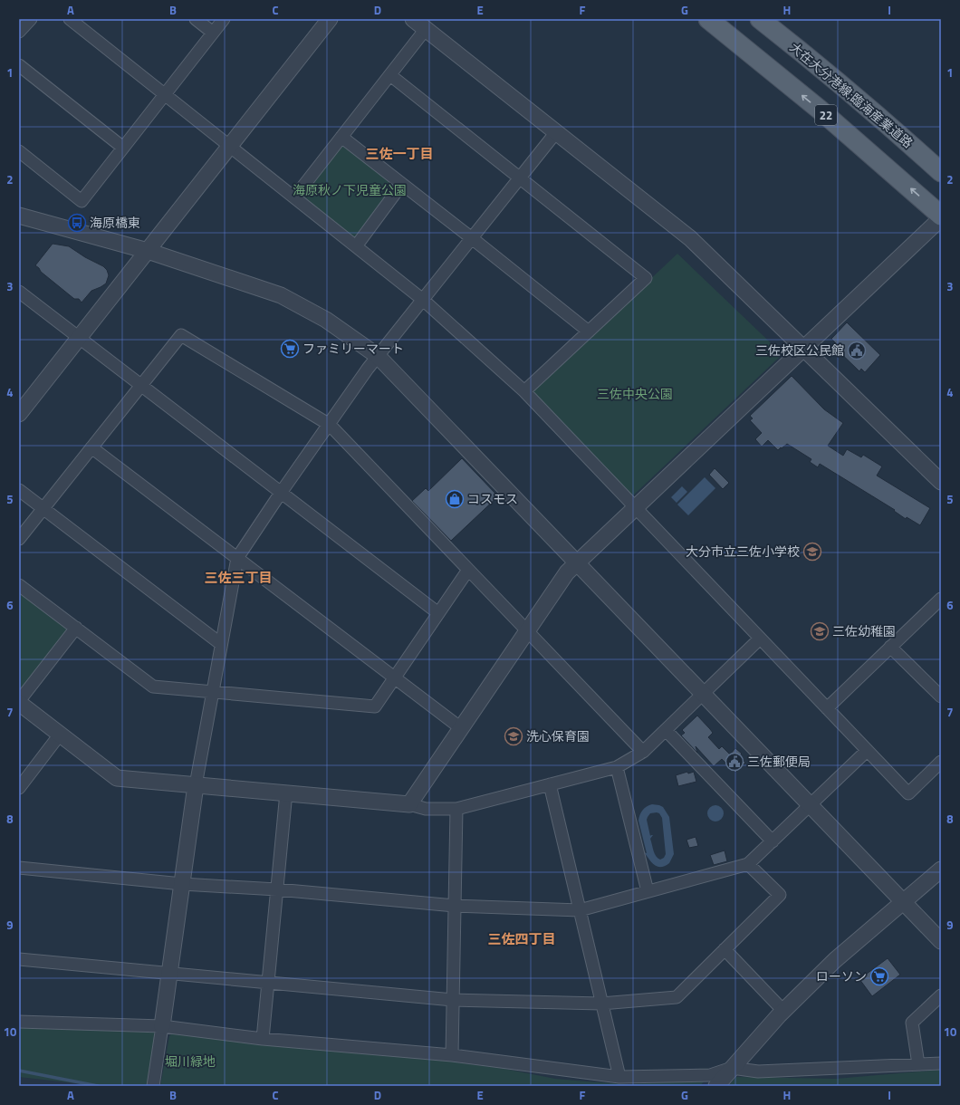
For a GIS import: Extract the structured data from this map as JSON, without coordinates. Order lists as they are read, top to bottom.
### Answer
{
  "streets": {
    "main road": ["大在大分港線;臨海産業道路", "22"]
  },
  "districts": ["三佐一丁目", "三佐三丁目", "三佐四丁目"],
  "parks": ["海原秋ノ下児童公園", "三佐中央公園", "堀川緑地"],
  "places": {
    "bus stop": ["海原橋東"],
    "supermarket": ["ファミリーマート", "ローソン"],
    "public building": ["三佐校区公民館", "三佐郵便局"],
    "shop": ["コスモス"],
    "school or university": ["大分市立三佐小学校", "三佐幼稚園", "洗心保育園"]
  },
  "grid": {
    "columns": [
      "A",
      "B",
      "C",
      "D",
      "E",
      "F",
      "G",
      "H",
      "I"
    ],
    "rows": [
      "1",
      "2",
      "3",
      "4",
      "5",
      "6",
      "7",
      "8",
      "9",
      "10"
    ]
  }
}
